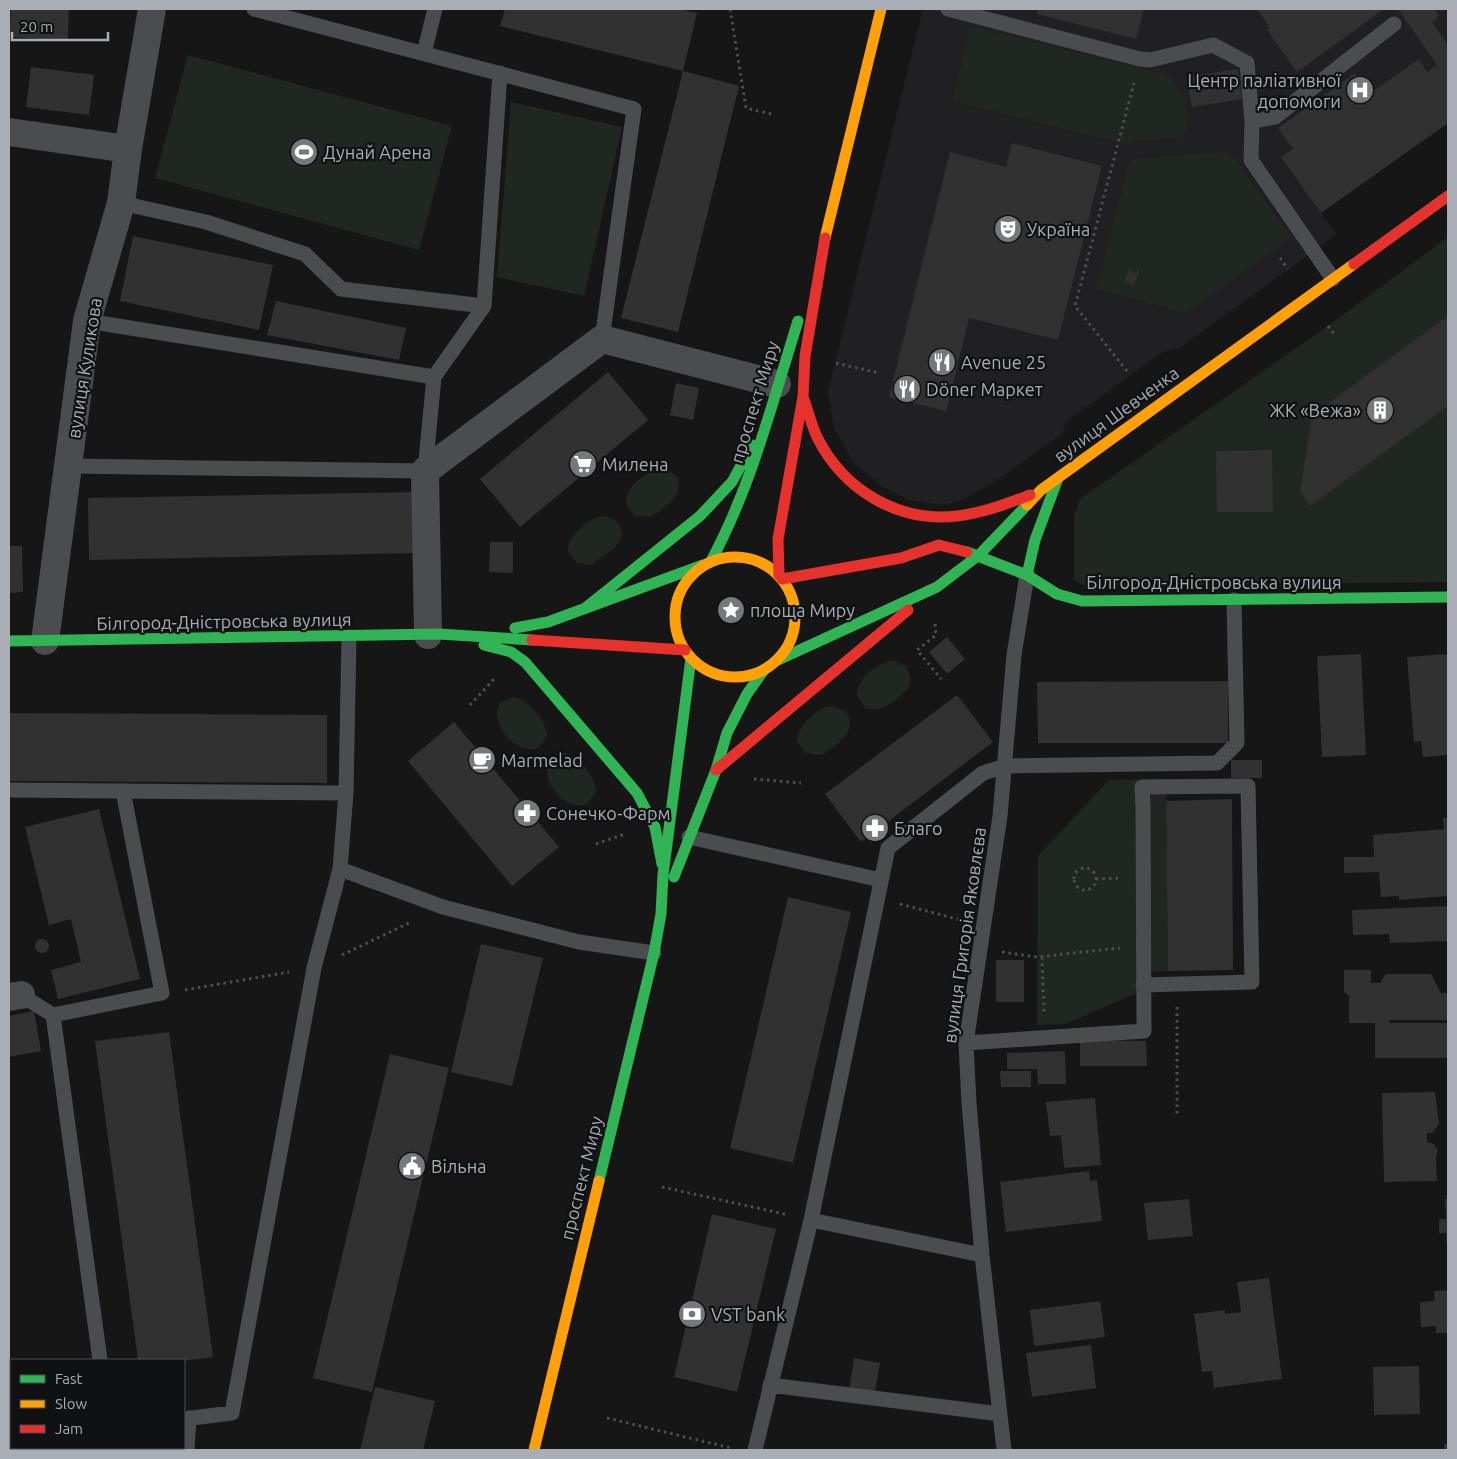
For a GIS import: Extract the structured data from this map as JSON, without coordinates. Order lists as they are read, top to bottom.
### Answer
{
  "streets": {
    "main road": ["проспект Миру", "вулиця Шевченка", "Білгород-Дністровська вулиця"],
    "street": ["вулиця Куликова"],
    "lane": ["вулиця Григорія Яковлєва"]
  },
  "crossings": [
    ["вулиця Куликова", "Білгород-Дністровська вулиця"],
    ["проспект Миру", "Білгород-Дністровська вулиця"],
    ["вулиця Шевченка", "Білгород-Дністровська вулиця"],
    ["Білгород-Дністровська вулиця", "вулиця Григорія Яковлєва"]
  ],
  "places": {
    "hospital": ["Центр паліативної допомоги"],
    "sports": ["Дунай Арена"],
    "theatre": ["Україна"],
    "restaurant": ["Avenue 25", "Döner Маркет"],
    "building": ["ЖК «Вежа»"],
    "supermarket": ["Милена"],
    "place": ["площа Миру"],
    "cafe": ["Marmelad"],
    "pharmacy": ["Сонечко-Фарм", "Благо"],
    "public building": ["Вільна"],
    "bank": ["VST bank"]
  },
  "legend": ["Fast", "Slow", "Jam"],
  "scale_bar": "20 m"
}
